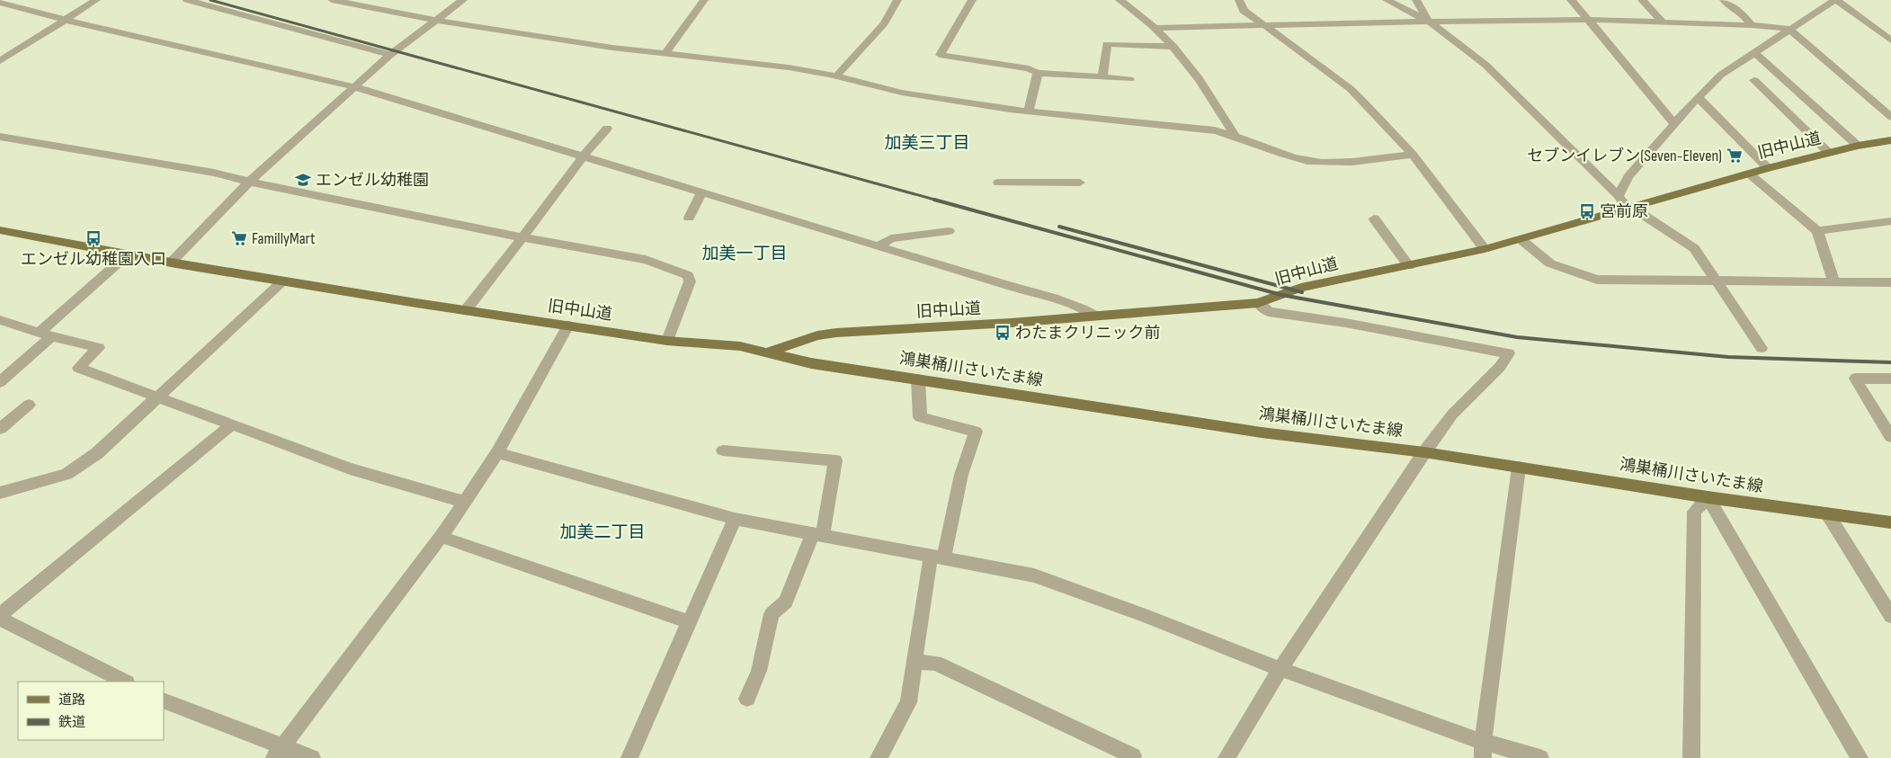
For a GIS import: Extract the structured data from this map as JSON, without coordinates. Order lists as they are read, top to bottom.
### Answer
{
  "streets": {
    "main road": ["旧中山道", "鴻巣桶川さいたま線"]
  },
  "crossings": [
    ["旧中山道", "鴻巣桶川さいたま線"]
  ],
  "districts": ["加美三丁目", "加美一丁目", "加美二丁目"],
  "places": {
    "supermarket": ["セブンイレブン(Seven-Eleven)", "FamillyMart"],
    "school or university": ["エンゼル幼稚園"],
    "bus stop": ["宮前原", "エンゼル幼稚園入口", "わたまクリニック前"]
  },
  "legend": ["道路", "鉄道"]
}
